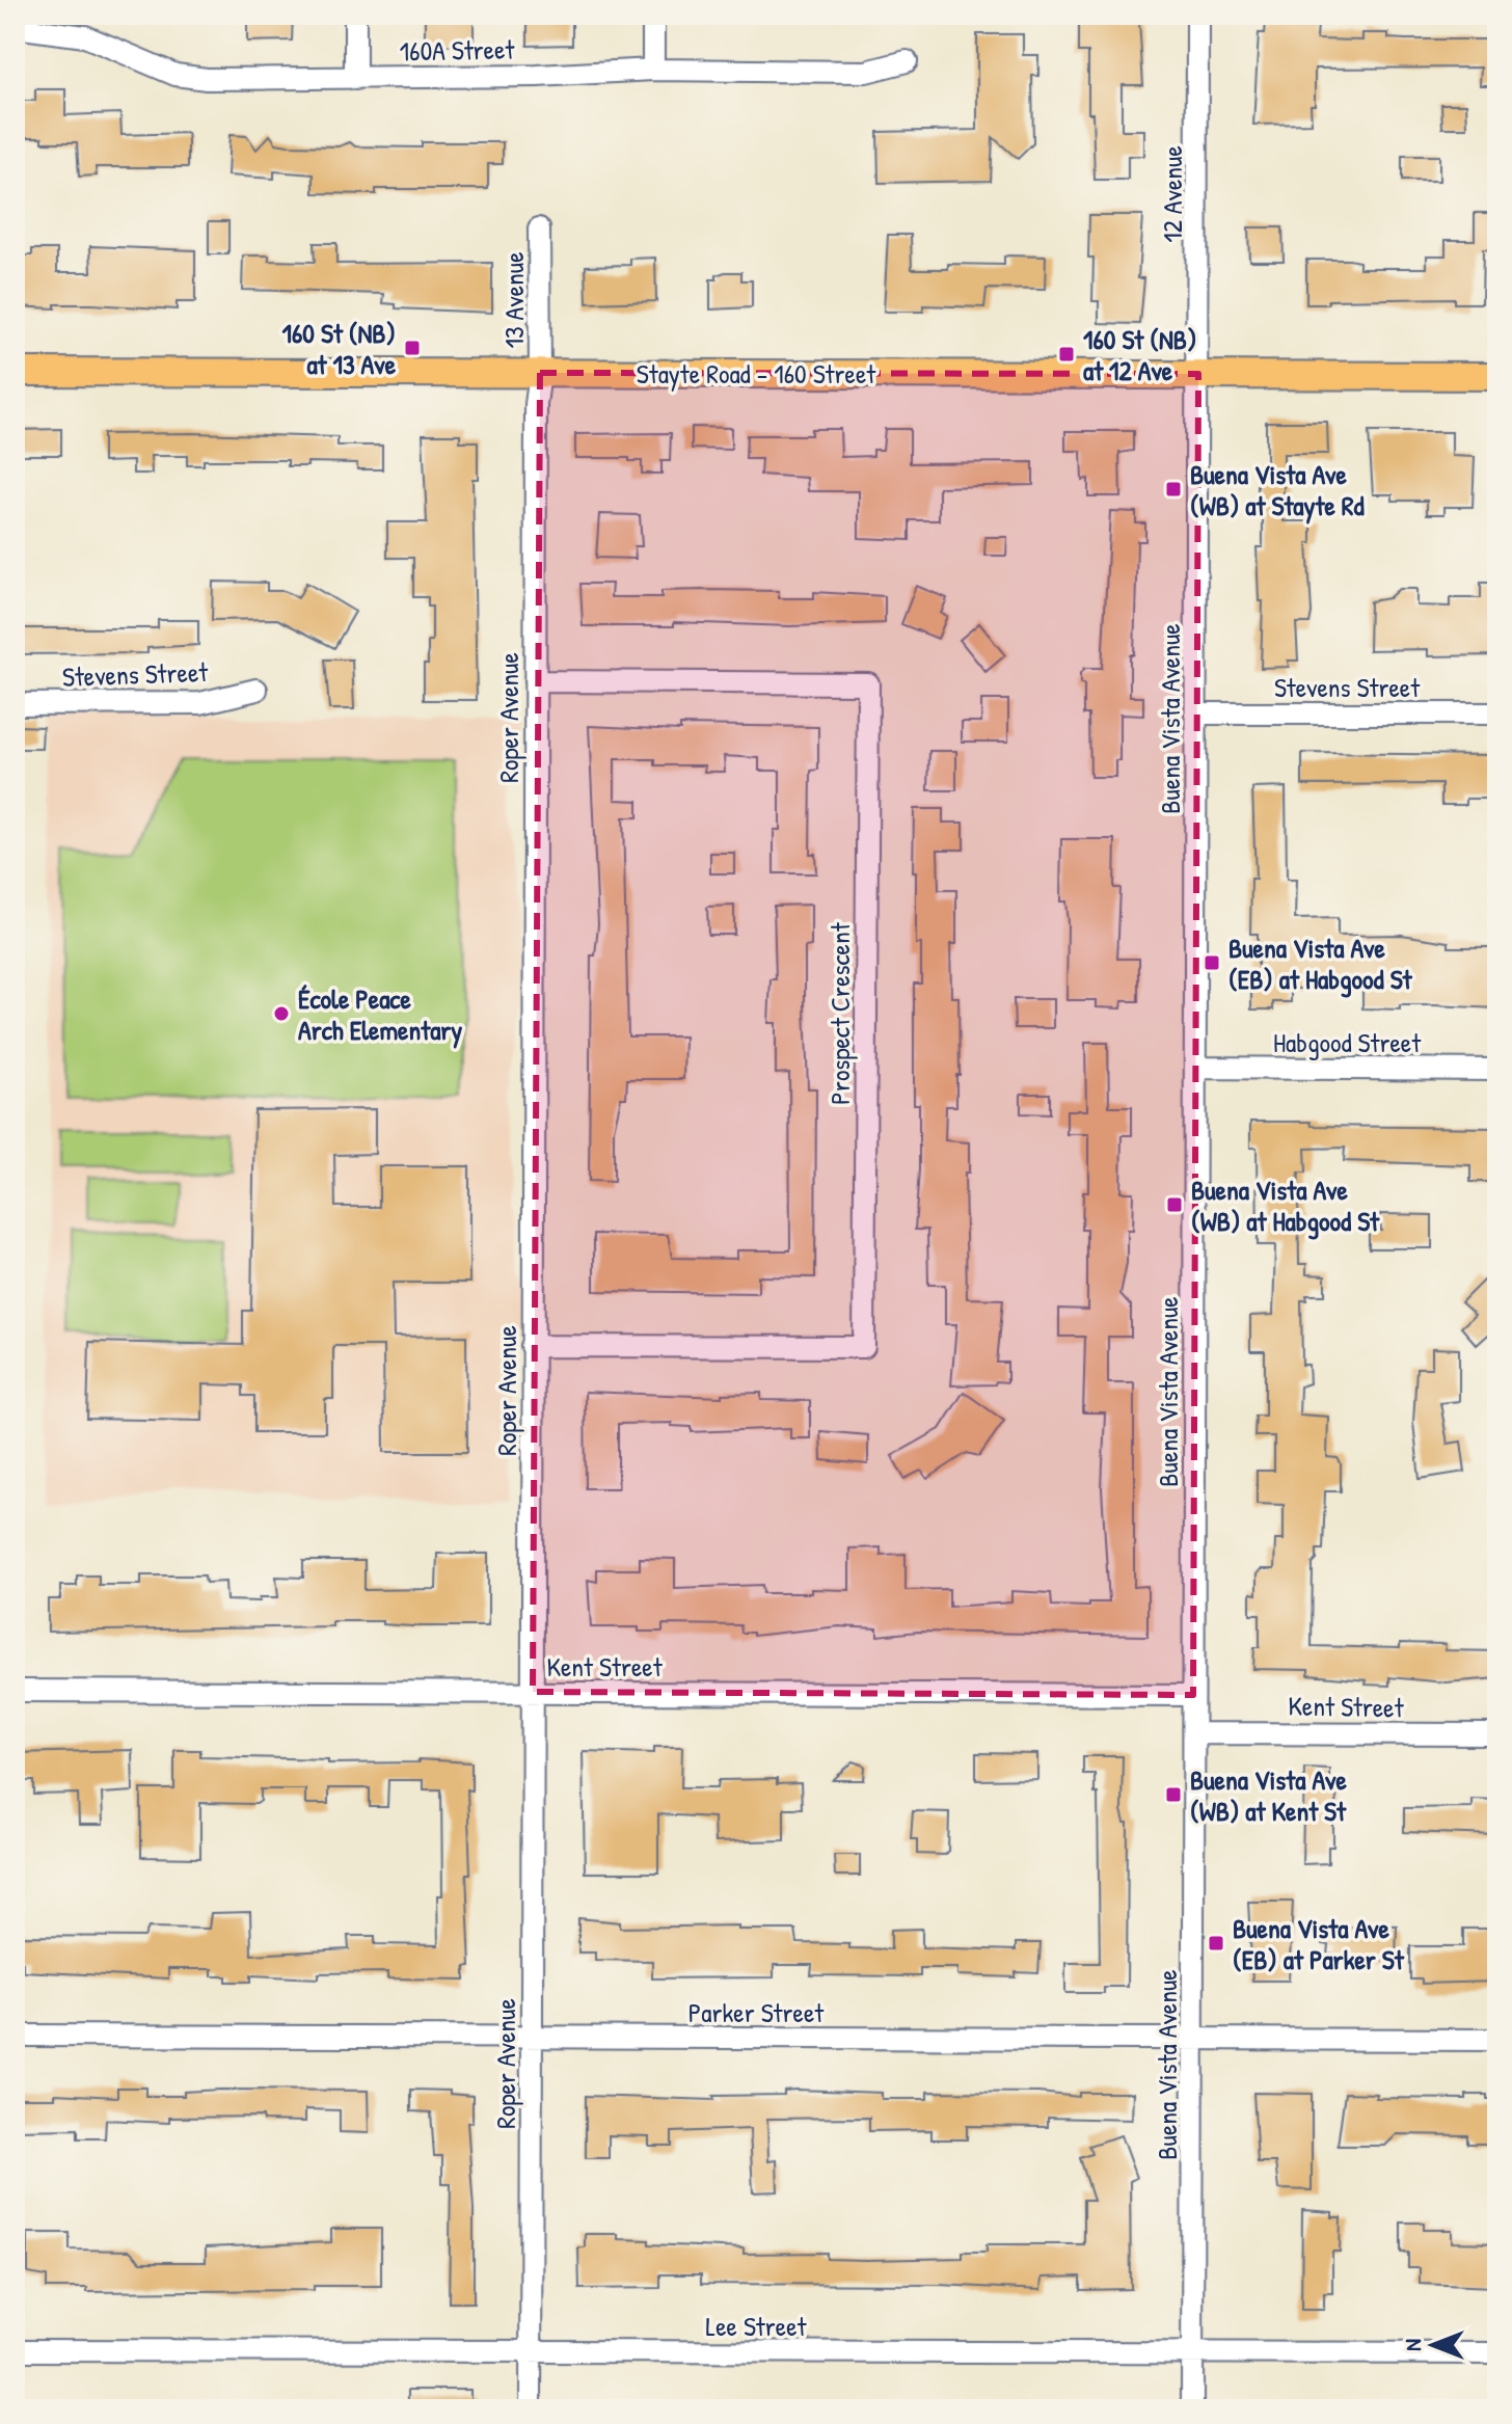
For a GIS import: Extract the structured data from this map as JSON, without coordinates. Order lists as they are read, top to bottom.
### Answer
{
  "streets": {
    "main road": ["Stayte Road - 160 Street"],
    "street": [
      "160A Street",
      "12 Avenue",
      "13 Avenue",
      "Stevens Street",
      "Roper Avenue",
      "Buena Vista Avenue",
      "Prospect Crescent",
      "Habgood Street",
      "Kent Street",
      "Parker Street",
      "Lee Street"
    ]
  },
  "crossings": [
    ["12 Avenue", "Stayte Road - 160 Street"],
    ["12 Avenue", "Buena Vista Avenue"],
    ["13 Avenue", "Stayte Road - 160 Street"],
    ["13 Avenue", "Roper Avenue"],
    ["Stayte Road - 160 Street", "Roper Avenue"],
    ["Stayte Road - 160 Street", "Buena Vista Avenue"],
    ["Stevens Street", "Buena Vista Avenue"],
    ["Roper Avenue", "Prospect Crescent"],
    ["Roper Avenue", "Kent Street"],
    ["Roper Avenue", "Parker Street"],
    ["Roper Avenue", "Lee Street"],
    ["Buena Vista Avenue", "Habgood Street"],
    ["Buena Vista Avenue", "Kent Street"],
    ["Buena Vista Avenue", "Parker Street"],
    ["Buena Vista Avenue", "Lee Street"]
  ],
  "places": {
    "transit": [
      "160 St (NB) at 13 Ave",
      "160 St (NB) at 12 Ave",
      "Buena Vista Ave (WB) at Stayte Rd",
      "Buena Vista Ave (EB) at Habgood St",
      "Buena Vista Ave (WB) at Habgood St",
      "Buena Vista Ave (WB) at Kent St",
      "Buena Vista Ave (EB) at Parker St"
    ],
    "other": ["École Peace Arch Elementary"]
  },
  "north": "left"
}
